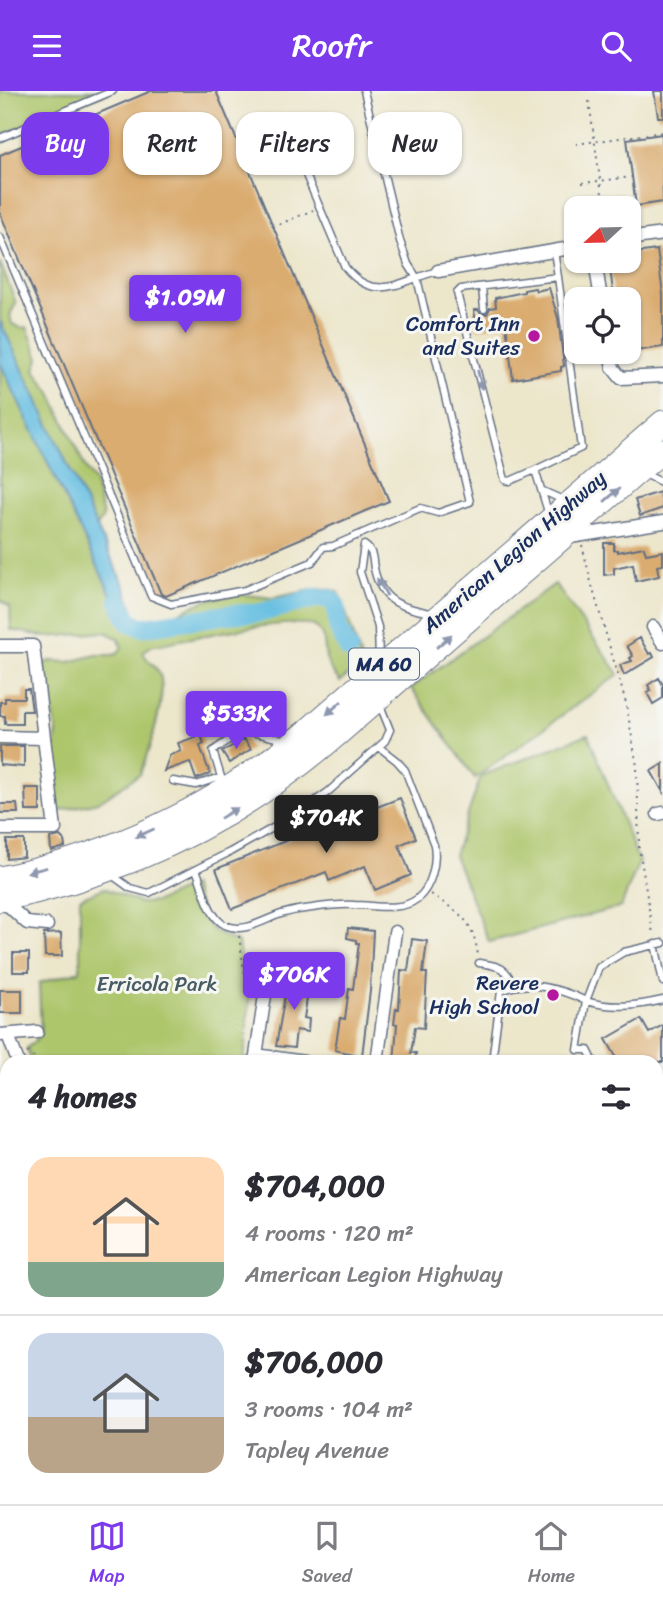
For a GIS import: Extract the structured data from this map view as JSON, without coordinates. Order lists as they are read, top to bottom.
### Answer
{
  "streets": {
    "highway": ["American Legion Highway", "MA 60"]
  },
  "parks": ["Erricola Park"],
  "places": ["Comfort Inn and Suites", "Revere High School"],
  "north": "left",
  "page": {
    "header": "Roofr",
    "chip": [
      "Buy",
      "Rent",
      "Filters",
      "New"
    ],
    "price": [
      "$1.09M",
      "$533K",
      "$704K",
      "$706K"
    ],
    "heading": "4 homes",
    "list": [
      {
        "name": "$704,000",
        "note": "4 rooms · 120 m² · American Legion Highway"
      },
      {
        "name": "$706,000",
        "note": "3 rooms · 104 m² · Tapley Avenue"
      }
    ],
    "tabs": ["Map", "Saved", "Home"]
  }
}
